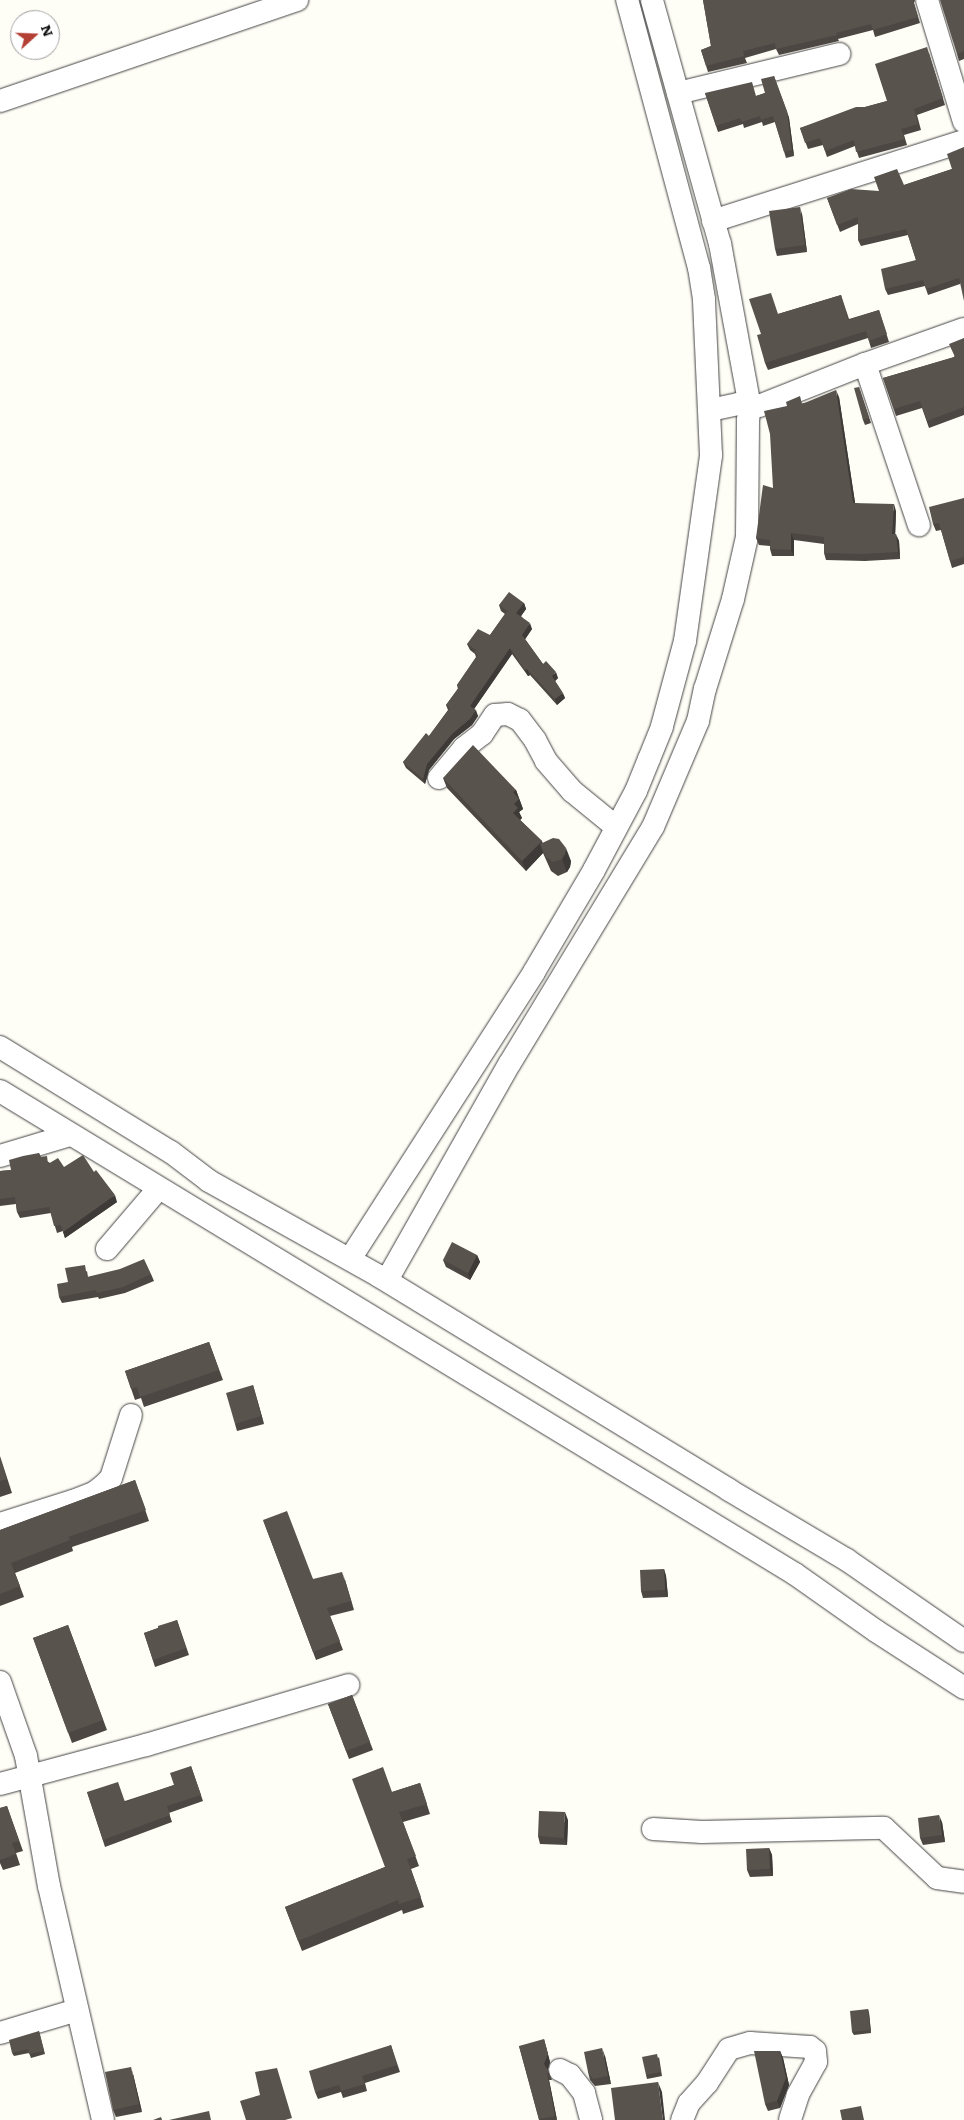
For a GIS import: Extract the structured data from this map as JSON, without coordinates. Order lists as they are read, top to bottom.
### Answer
{
  "north": "right"
}
